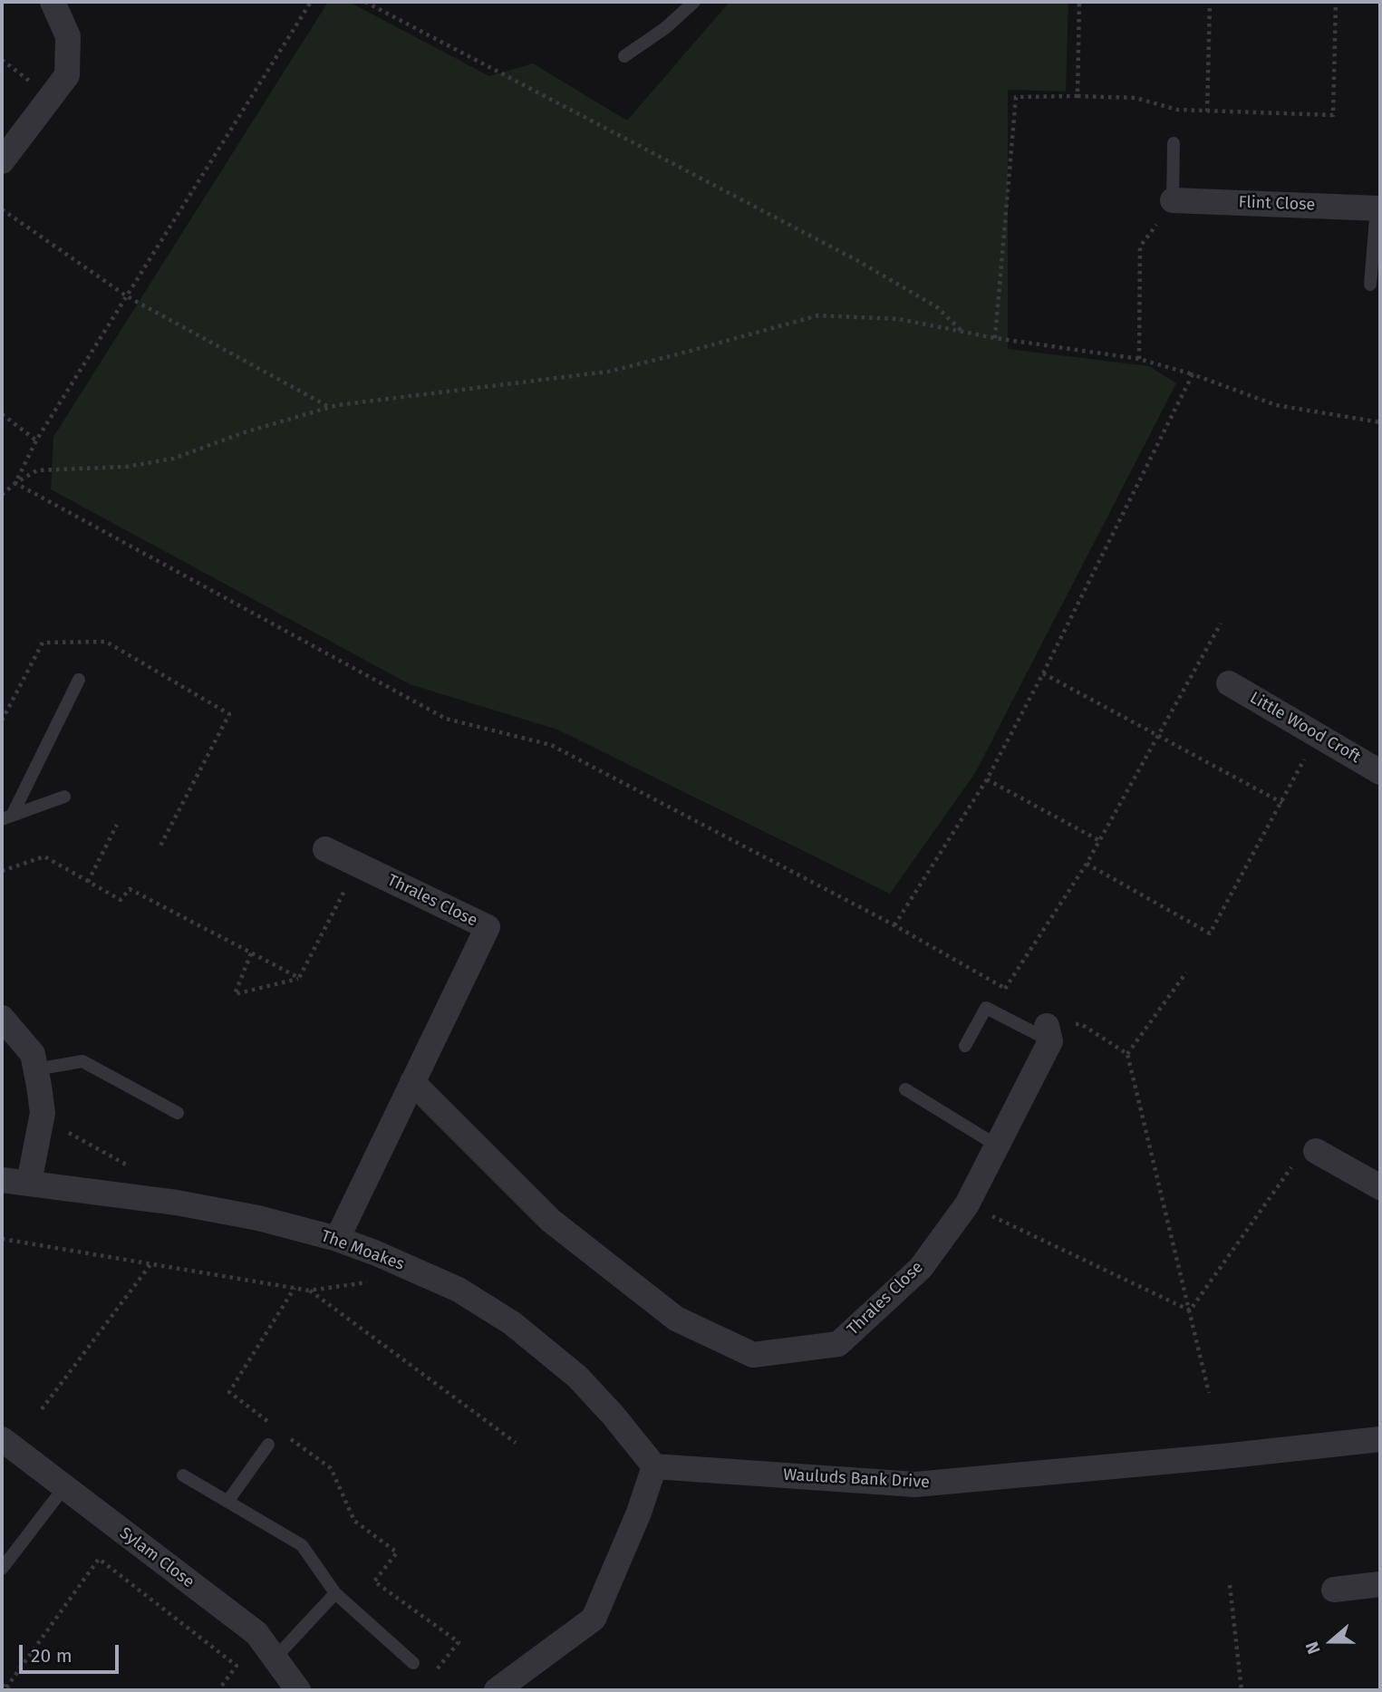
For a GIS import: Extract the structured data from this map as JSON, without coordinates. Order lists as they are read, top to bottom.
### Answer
{
  "streets": {
    "street": [
      "Flint Close",
      "Little Wood Croft",
      "Thrales Close",
      "The Moakes",
      "Wauluds Bank Drive",
      "Sylam Close"
    ]
  },
  "crossings": [
    ["Thrales Close", "The Moakes"],
    ["The Moakes", "Wauluds Bank Drive"]
  ],
  "scale_bar": "20 m",
  "north": "left"
}
